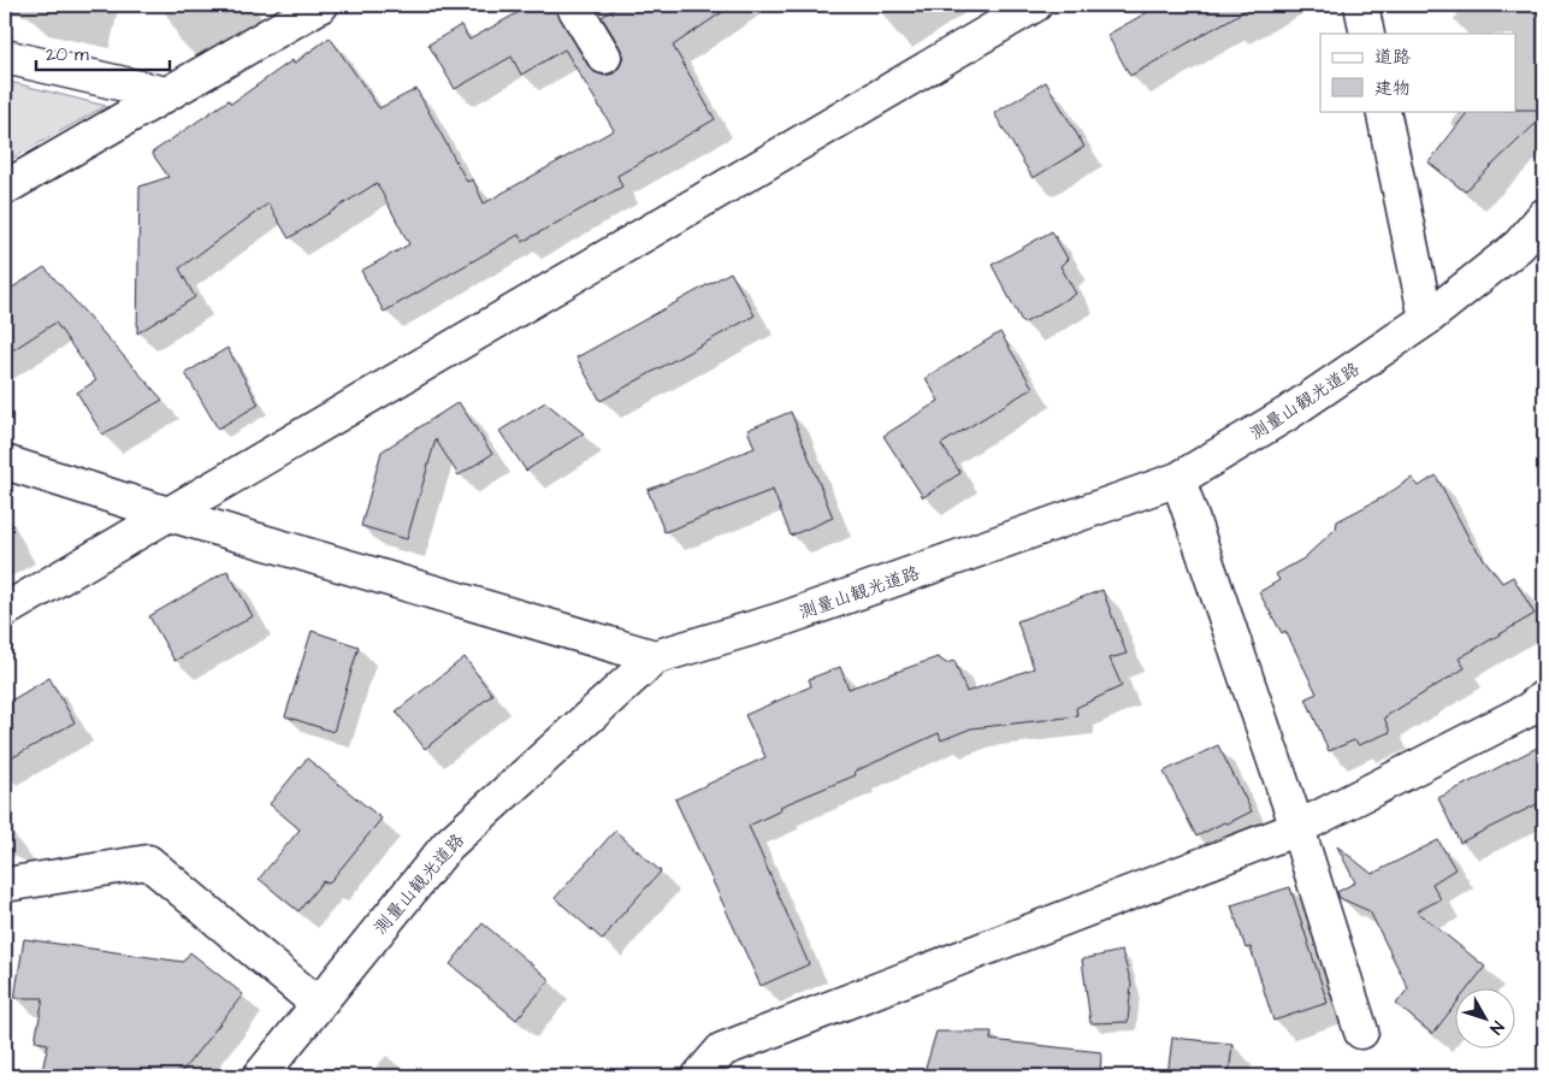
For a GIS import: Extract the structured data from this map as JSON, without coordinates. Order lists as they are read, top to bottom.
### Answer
{
  "streets": {
    "street": ["測量山観光道路"]
  },
  "legend": ["道路", "建物"],
  "scale_bar": "20 m",
  "north": "bottom right"
}
